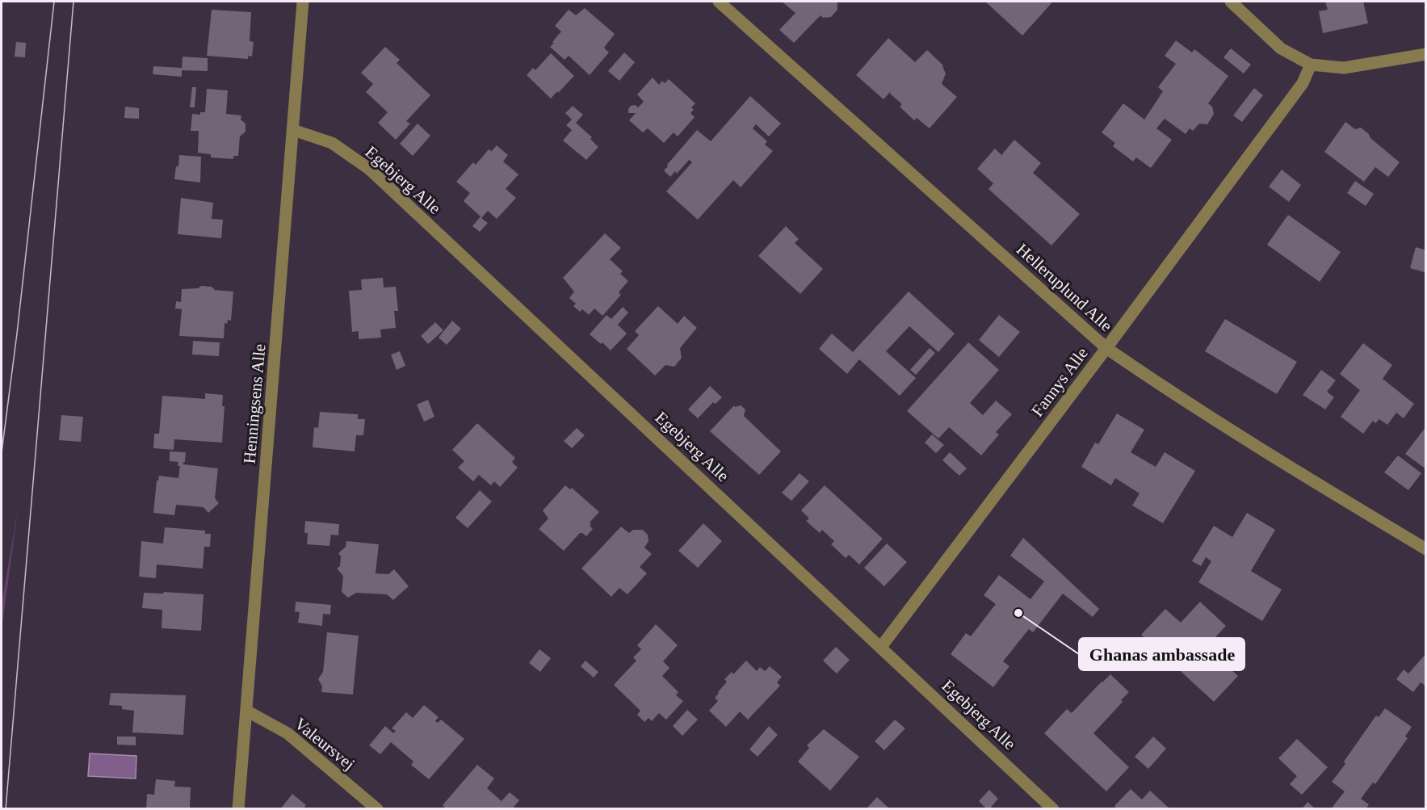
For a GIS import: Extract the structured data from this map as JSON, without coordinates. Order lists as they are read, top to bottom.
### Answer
{
  "streets": {
    "street": [
      "Egebjerg Alle",
      "Helleruplund Alle",
      "Fannys Alle",
      "Henningsens Alle",
      "Valeursvej"
    ]
  },
  "crossings": [
    ["Egebjerg Alle", "Fannys Alle"],
    ["Egebjerg Alle", "Henningsens Alle"],
    ["Helleruplund Alle", "Fannys Alle"],
    ["Henningsens Alle", "Valeursvej"]
  ],
  "places": ["Ghanas ambassade"]
}
